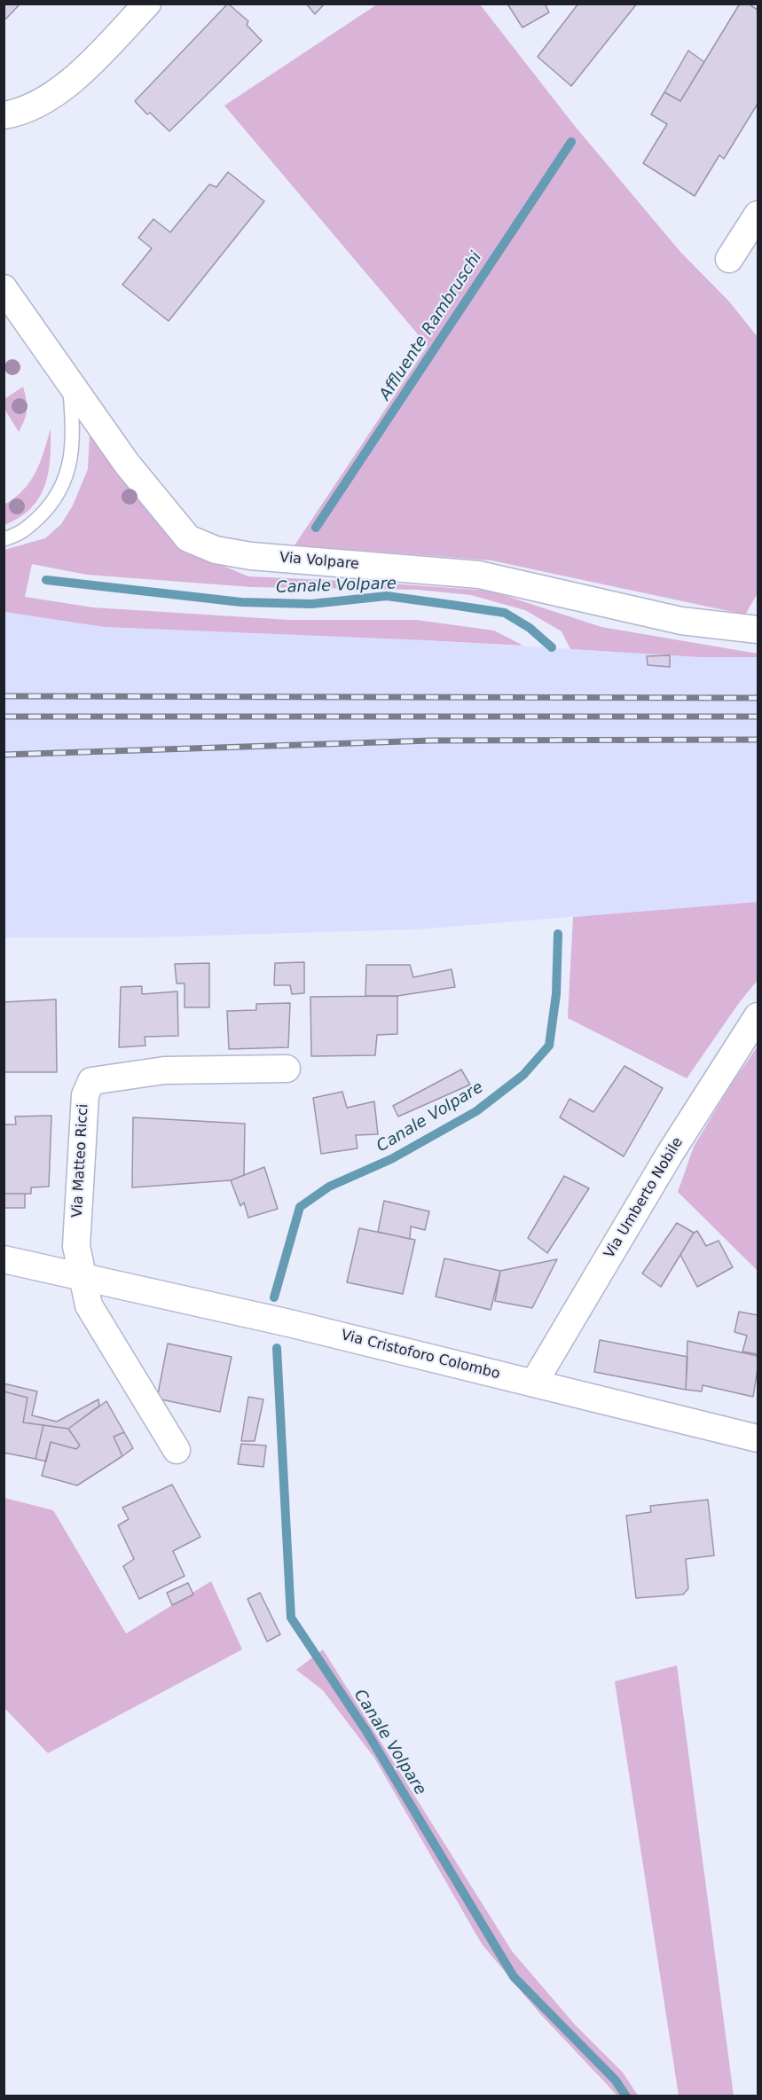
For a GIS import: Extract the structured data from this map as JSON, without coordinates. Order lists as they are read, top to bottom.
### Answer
{
  "streets": {
    "street": [
      "Via Volpare",
      "Via Matteo Ricci",
      "Via Umberto Nobile",
      "Via Cristoforo Colombo"
    ]
  },
  "crossings": [
    ["Via Matteo Ricci", "Via Cristoforo Colombo"],
    ["Via Umberto Nobile", "Via Cristoforo Colombo"]
  ],
  "water": ["Affluente Rambruschi", "Canale Volpare"]
}
